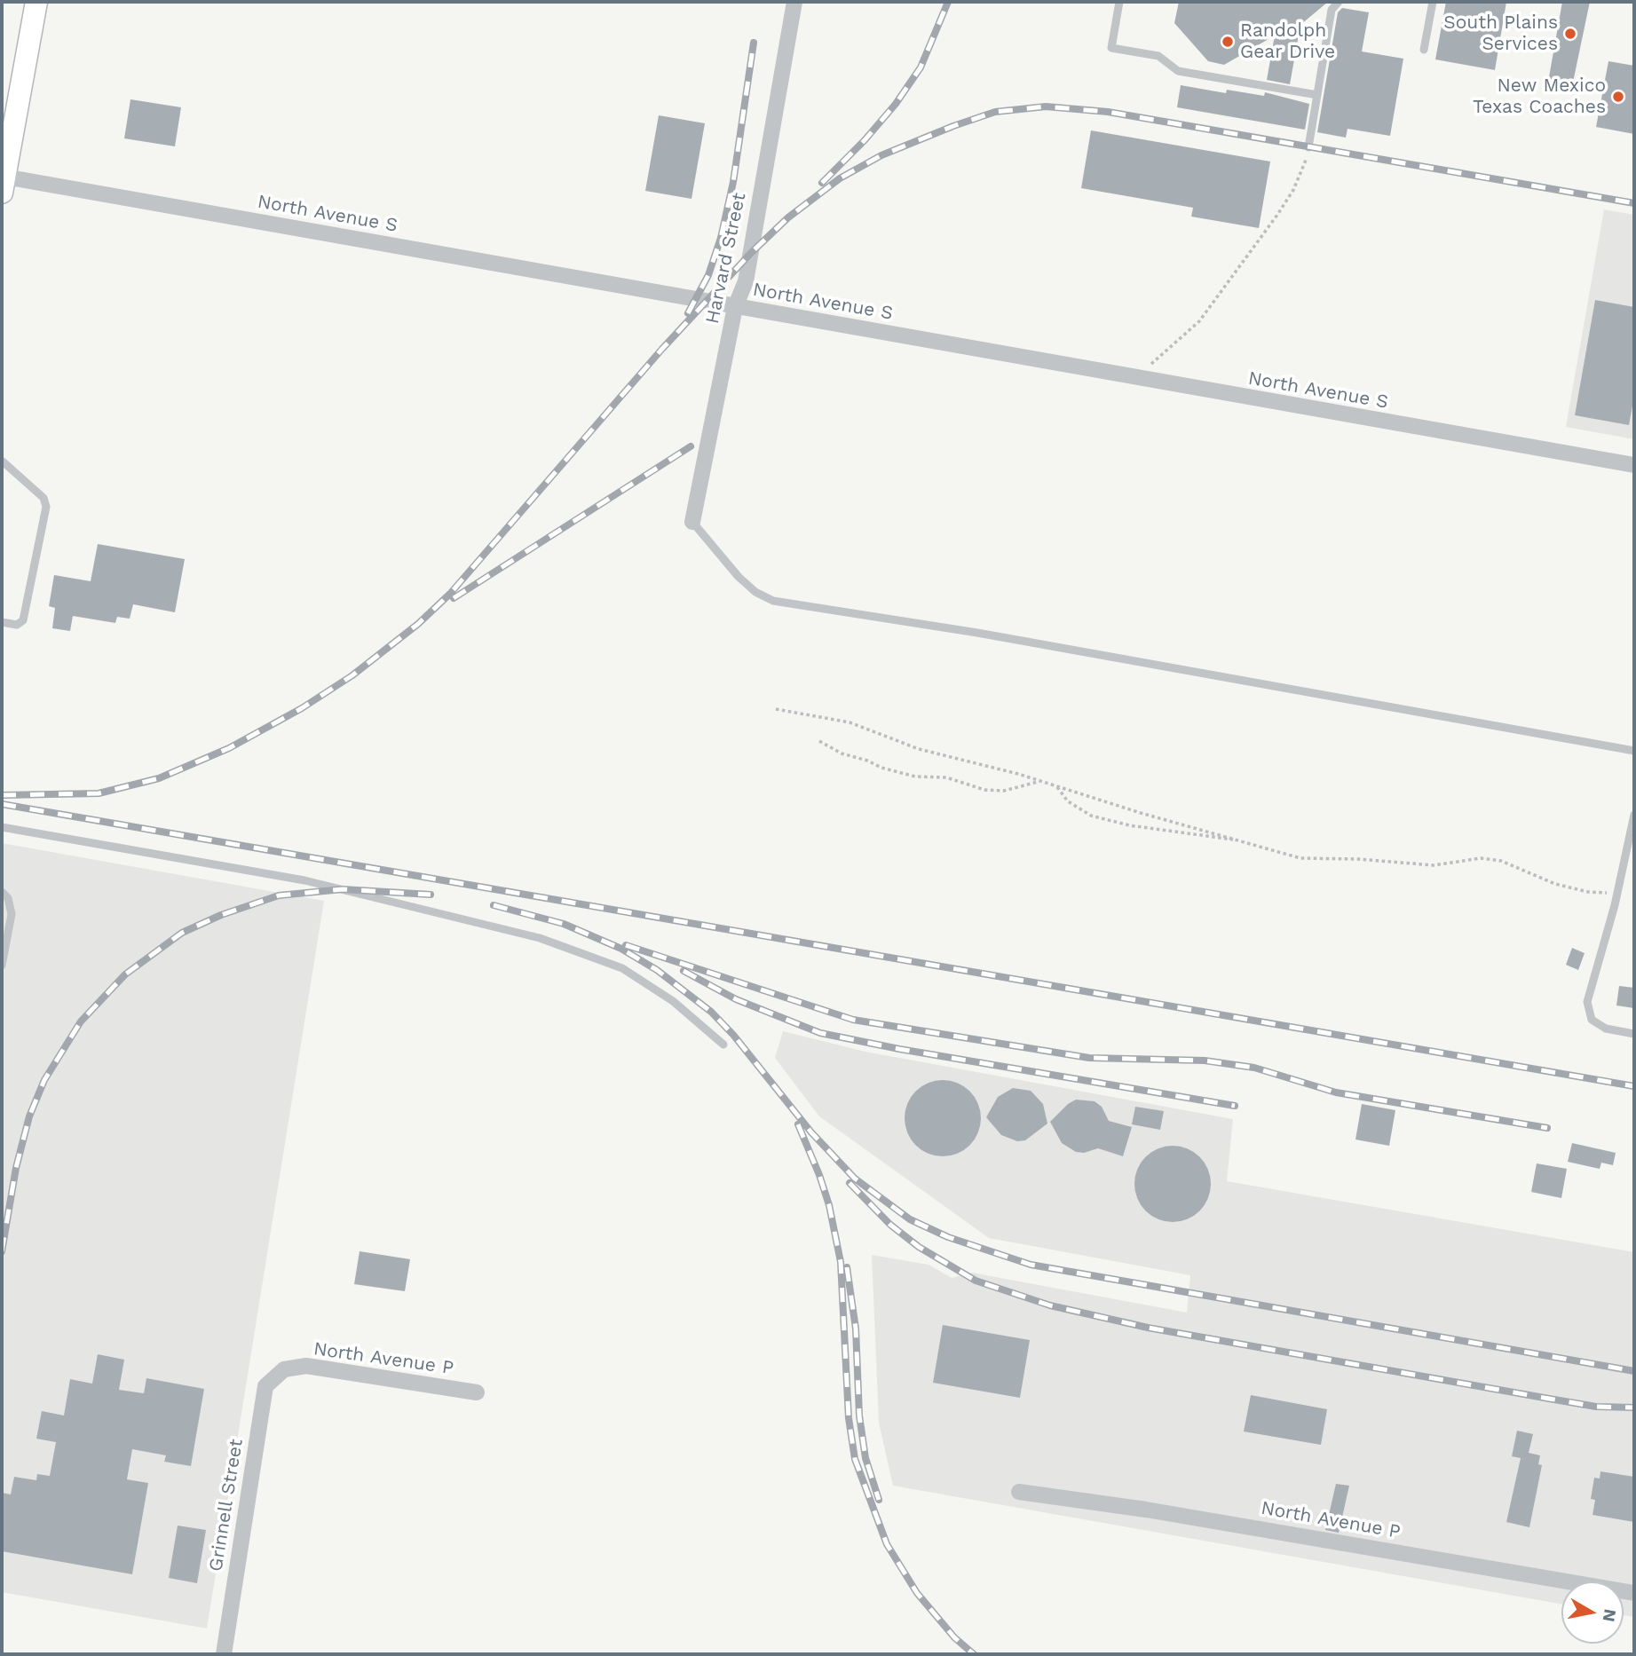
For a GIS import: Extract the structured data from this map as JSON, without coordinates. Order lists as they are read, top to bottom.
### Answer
{
  "streets": {
    "street": [
      "North Avenue S",
      "Harvard Street",
      "North Avenue P",
      "Grinnell Street"
    ]
  },
  "crossings": [
    ["North Avenue S", "Harvard Street"],
    ["North Avenue P", "Grinnell Street"]
  ],
  "places": ["South Plains Services", "Randolph Gear Drive", "New Mexico Texas Coaches"],
  "north": "right"
}
